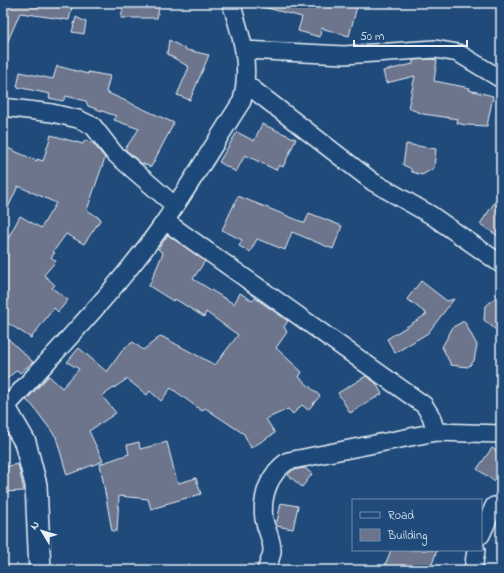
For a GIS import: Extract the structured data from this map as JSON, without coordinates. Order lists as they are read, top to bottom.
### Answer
{
  "legend": ["Road", "Building"],
  "scale_bar": "50 m",
  "north": "top left"
}
